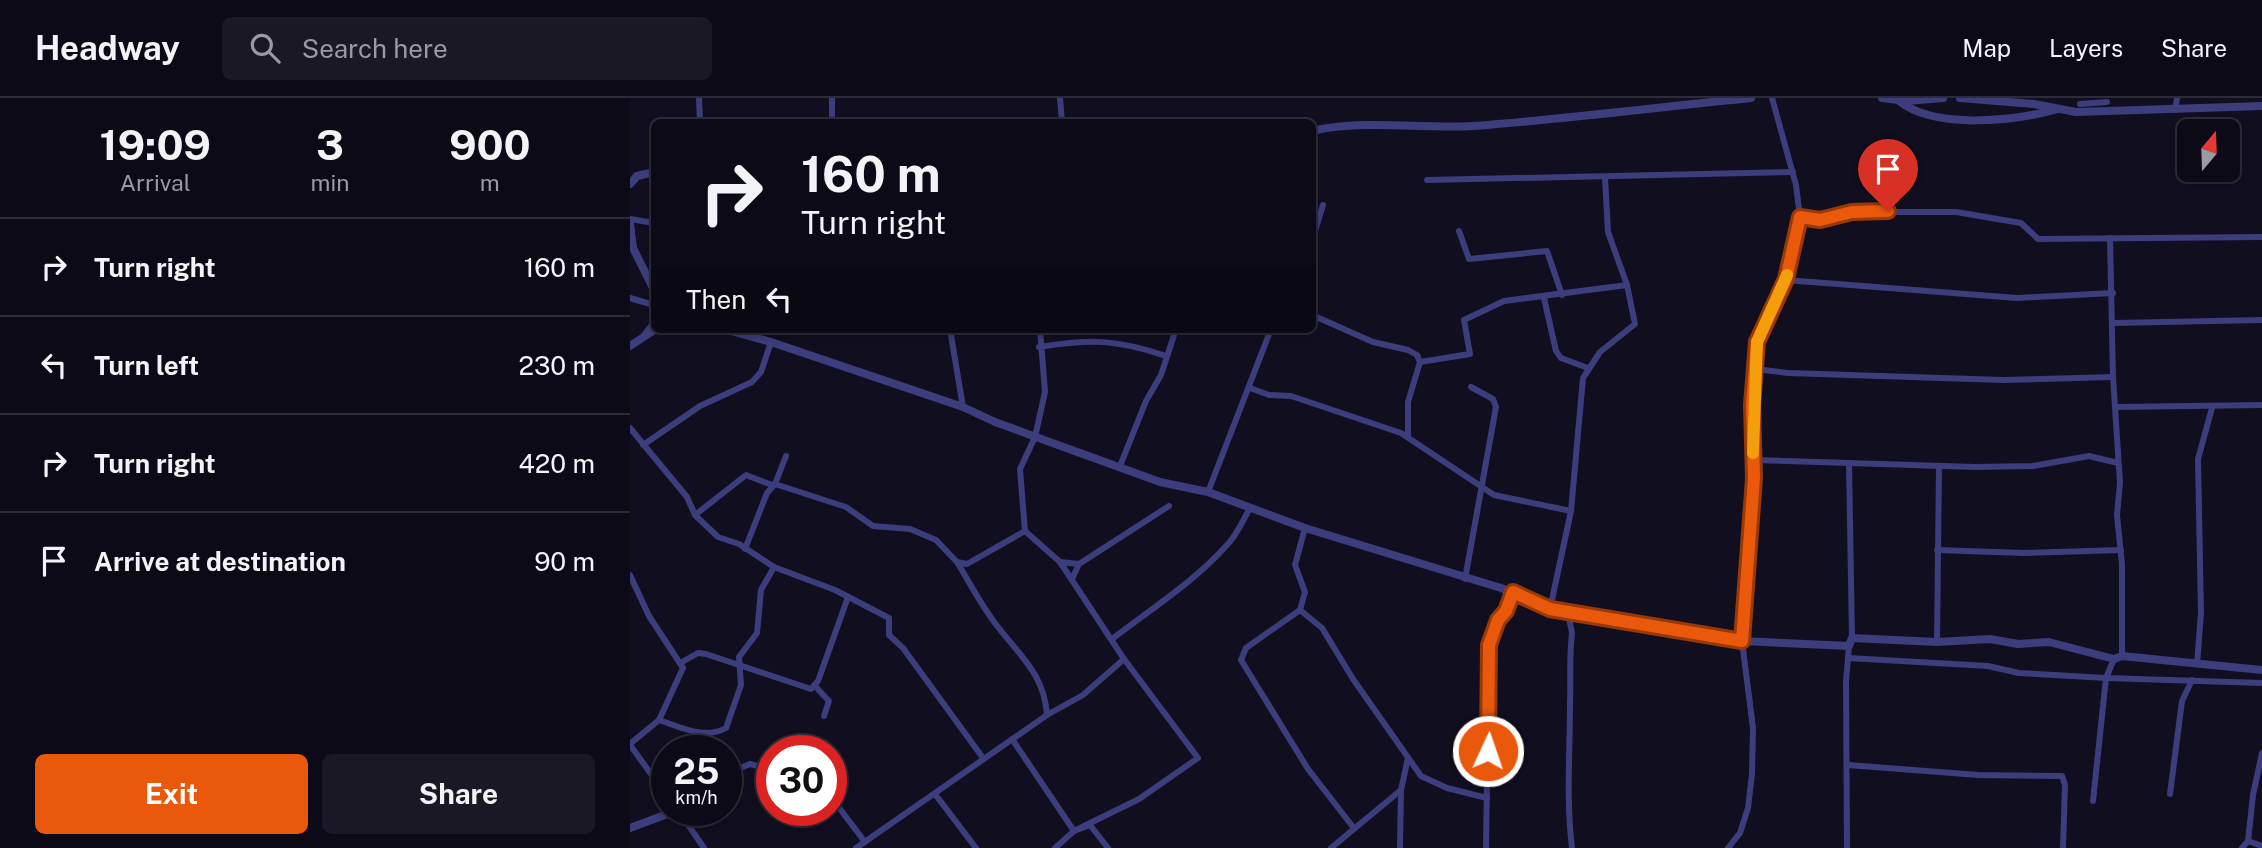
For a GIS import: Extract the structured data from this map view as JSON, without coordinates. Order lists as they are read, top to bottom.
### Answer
{
  "north": "top",
  "page": {
    "header": "Headway",
    "search": "Search here",
    "nav": ["Map", "Layers", "Share"],
    "eta": [
      "19:09",
      "Arrival",
      "3",
      "min",
      "900",
      "m"
    ],
    "turn": ["160 m", "Turn right"],
    "list": [
      {
        "name": "Turn right",
        "value": "160 m"
      },
      {
        "name": "Turn left",
        "value": "230 m"
      },
      {
        "name": "Turn right",
        "value": "420 m"
      },
      {
        "name": "Arrive at destination",
        "value": "90 m"
      }
    ],
    "then": "Then",
    "speed": "25 km/h",
    "limit": "30",
    "buttons": ["Exit", "Share"]
  }
}
